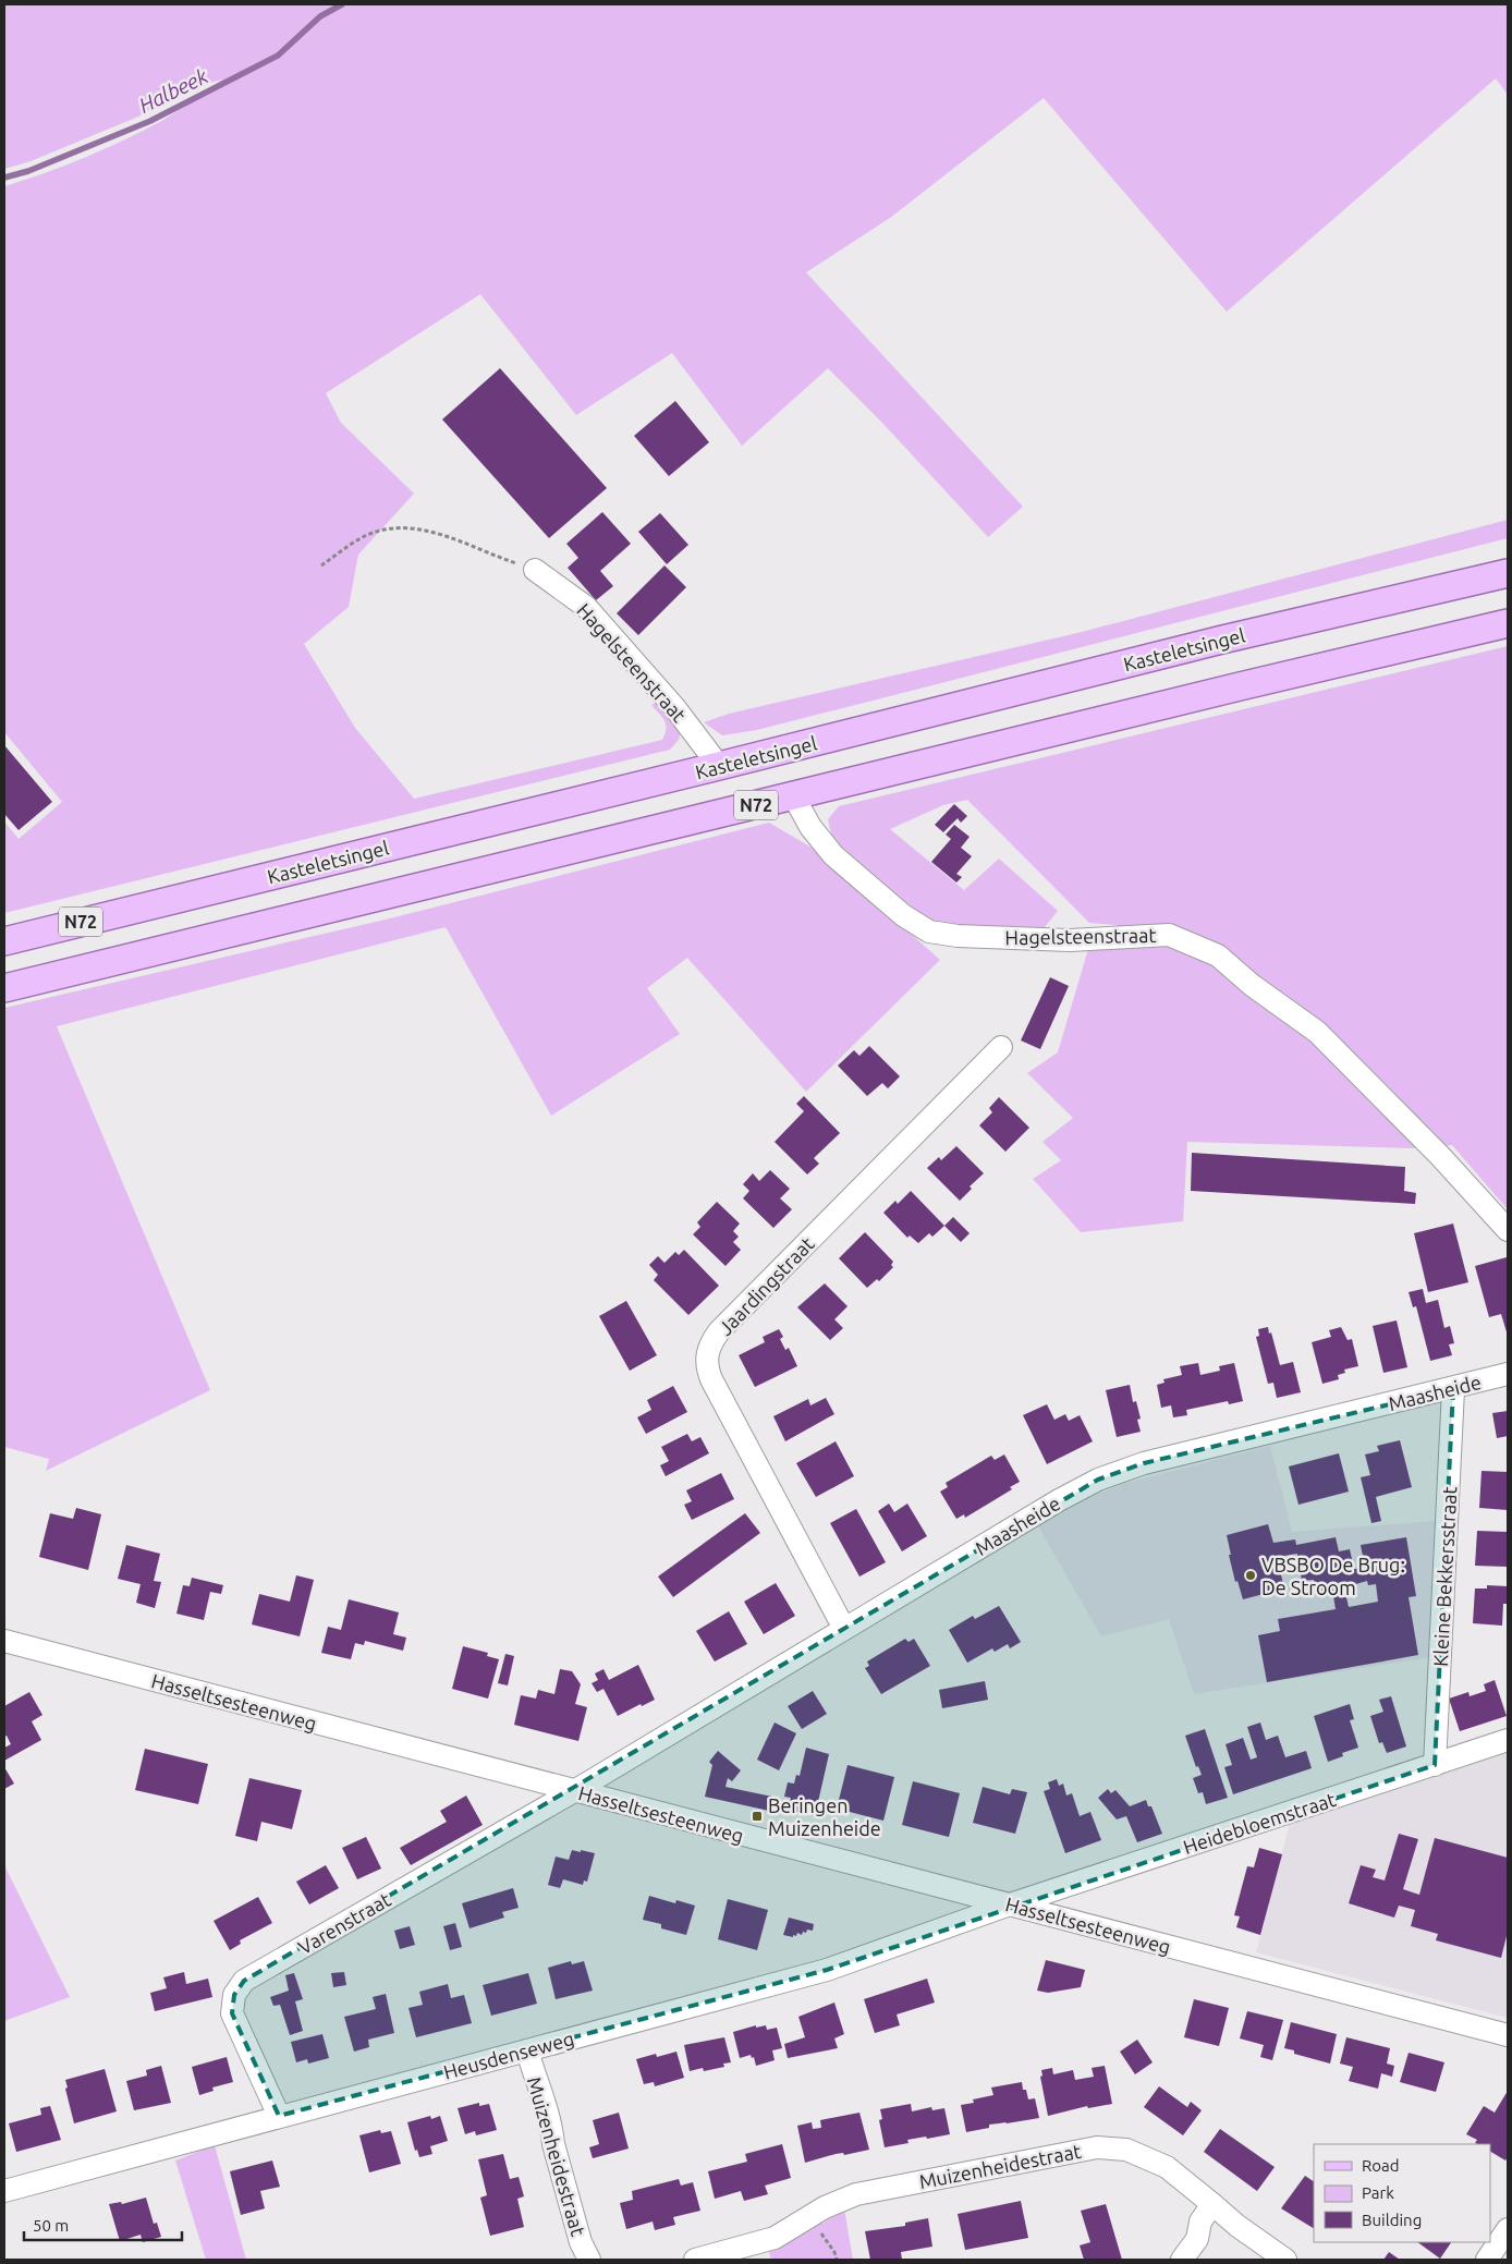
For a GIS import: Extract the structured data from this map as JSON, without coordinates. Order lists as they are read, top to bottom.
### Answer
{
  "streets": {
    "main road": ["Kasteletsingel", "N72"],
    "street": [
      "Hagelsteenstraat",
      "Jaardingstraat",
      "Maasheide",
      "Kleine Bekkersstraat",
      "Hasseltsesteenweg",
      "Heidebloemstraat",
      "Varenstraat",
      "Heusdenseweg",
      "Muizenheidestraat"
    ]
  },
  "crossings": [
    ["Kasteletsingel", "Hagelsteenstraat"],
    ["Hagelsteenstraat", "N72"],
    ["Jaardingstraat", "Maasheide"],
    ["Maasheide", "Kleine Bekkersstraat"],
    ["Maasheide", "Hasseltsesteenweg"],
    ["Maasheide", "Varenstraat"],
    ["Kleine Bekkersstraat", "Heidebloemstraat"],
    ["Hasseltsesteenweg", "Heidebloemstraat"],
    ["Hasseltsesteenweg", "Varenstraat"],
    ["Hasseltsesteenweg", "Heusdenseweg"],
    ["Heidebloemstraat", "Heusdenseweg"],
    ["Varenstraat", "Heusdenseweg"],
    ["Heusdenseweg", "Muizenheidestraat"]
  ],
  "water": ["Halbeek"],
  "places": {
    "other": ["VBSBO De Brug: De Stroom"],
    "transit": ["Beringen Muizenheide"]
  },
  "legend": ["Road", "Park", "Building"],
  "scale_bar": "50 m"
}
